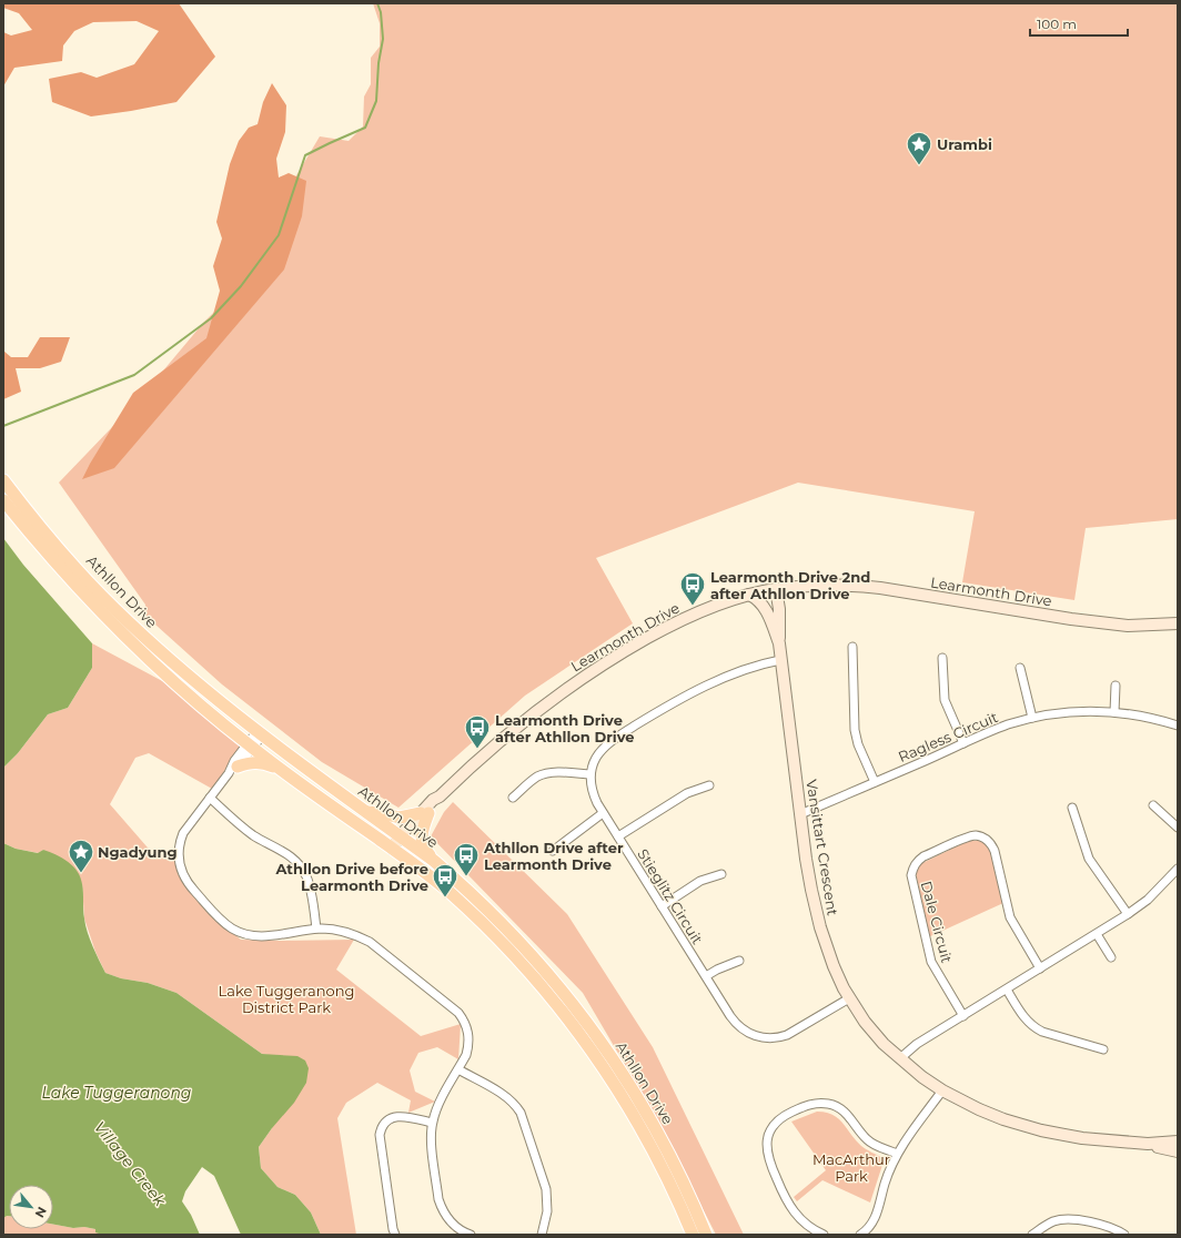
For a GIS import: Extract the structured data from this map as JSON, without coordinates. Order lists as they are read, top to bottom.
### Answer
{
  "streets": {
    "main road": ["Athllon Drive"],
    "street": [
      "Learmonth Drive",
      "Ragless Circuit",
      "Vansittart Crescent",
      "Stieglitz Circuit",
      "Dale Circuit"
    ]
  },
  "crossings": [
    ["Athllon Drive", "Learmonth Drive"],
    ["Learmonth Drive", "Vansittart Crescent"],
    ["Ragless Circuit", "Vansittart Crescent"],
    ["Vansittart Crescent", "Stieglitz Circuit"]
  ],
  "water": ["Lake Tuggeranong", "Village Creek"],
  "parks": ["Lake Tuggeranong District Park", "MacArthur Park"],
  "places": {
    "place": ["Urambi", "Ngadyung"],
    "bus stop": [
      "Learmonth Drive 2nd after Athllon Drive",
      "Learmonth Drive after Athllon Drive",
      "Athllon Drive after Learmonth Drive",
      "Athllon Drive before Learmonth Drive"
    ]
  },
  "scale_bar": "100 m",
  "north": "bottom right"
}
